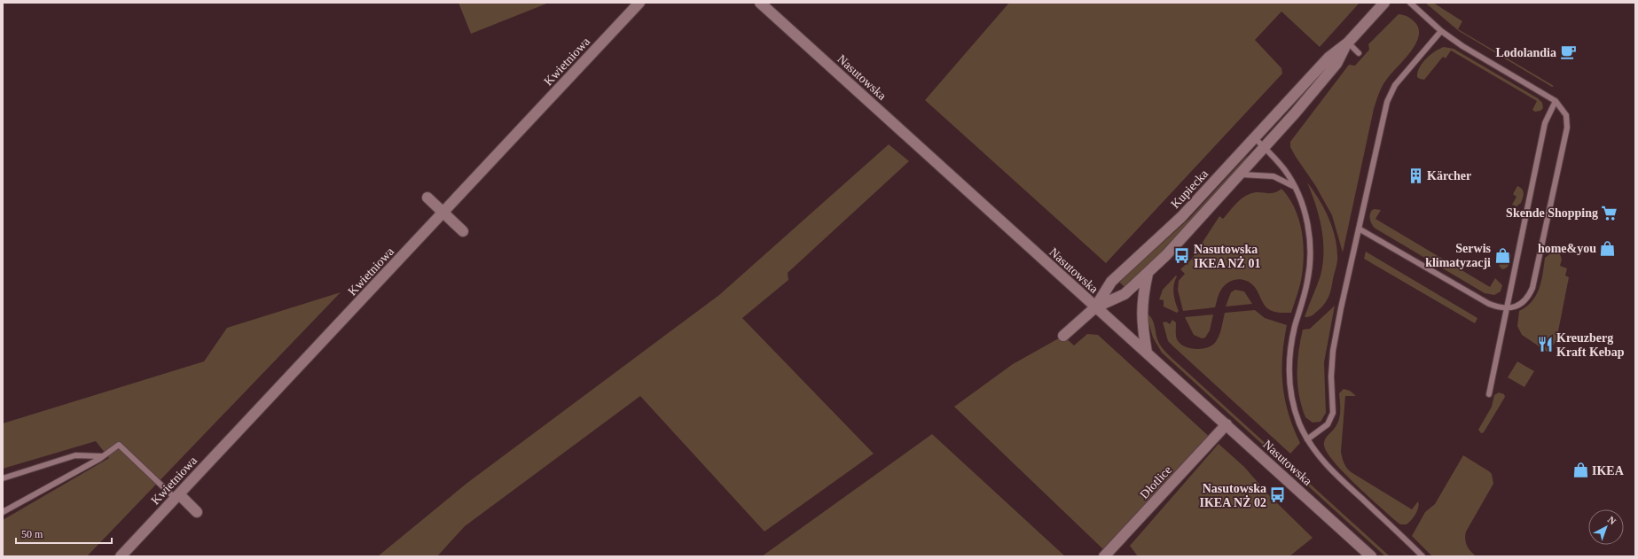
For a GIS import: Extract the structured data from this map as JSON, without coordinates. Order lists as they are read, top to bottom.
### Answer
{
  "streets": {
    "street": [
      "Kwietniowa",
      "Nasutowska",
      "Kupiecka",
      "Dłotlice"
    ]
  },
  "crossings": [
    ["Nasutowska", "Kupiecka"],
    ["Nasutowska", "Dłotlice"]
  ],
  "places": {
    "cafe": ["Lodolandia"],
    "building": ["Kärcher"],
    "supermarket": ["Skende Shopping"],
    "shop": ["home&you", "Serwis klimatyzacji", "IKEA"],
    "bus stop": ["Nasutowska IKEA NŻ 01", "Nasutowska IKEA NŻ 02"],
    "restaurant": ["Kreuzberg Kraft Kebap"]
  },
  "scale_bar": "50 m",
  "north": "top right"
}
